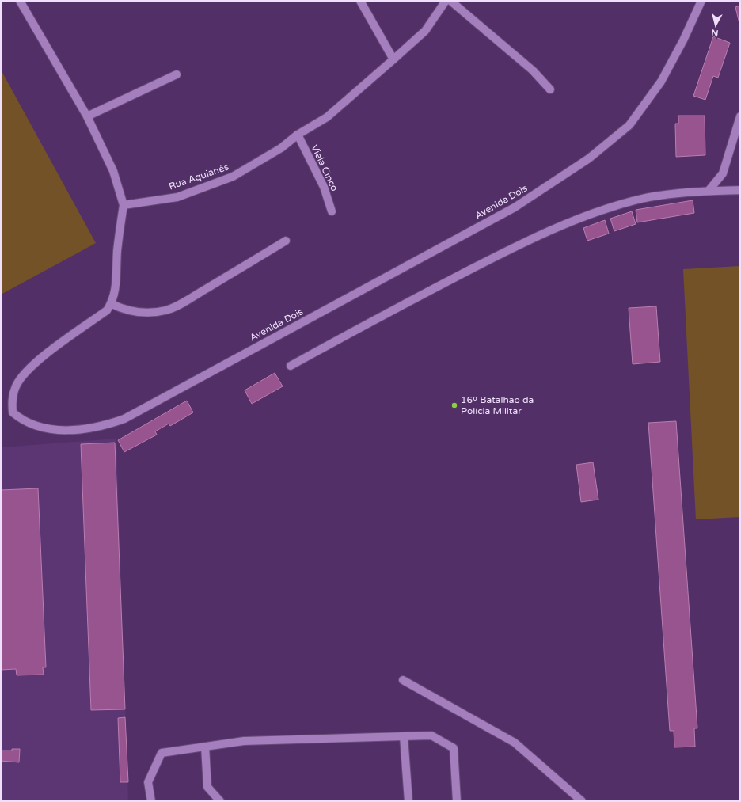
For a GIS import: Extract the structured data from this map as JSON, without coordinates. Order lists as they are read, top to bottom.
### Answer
{
  "streets": {
    "street": ["Viela Cinco", "Rua Aquianés", "Avenida Dois"]
  },
  "crossings": [
    ["Viela Cinco", "Rua Aquianés"]
  ],
  "places": ["16º Batalhão da Polícia Militar"],
  "north": "bottom"
}
